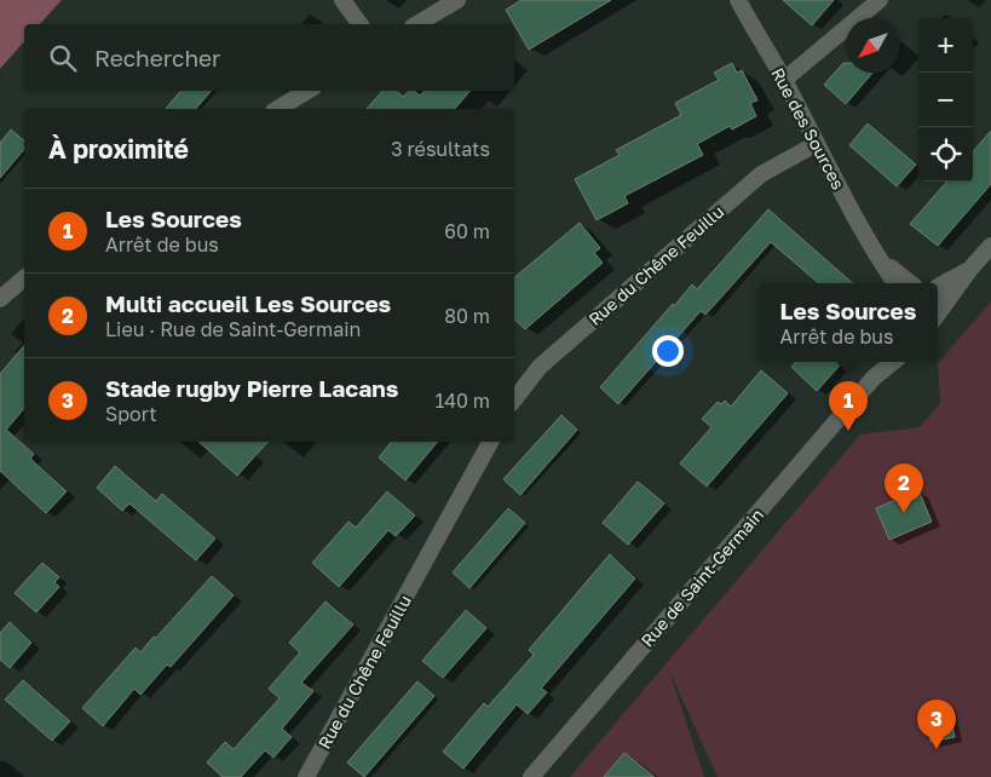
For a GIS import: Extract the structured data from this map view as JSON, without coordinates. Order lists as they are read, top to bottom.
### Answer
{
  "streets": {
    "street": ["Rue des Sources", "Rue du Chêne Feuillu", "Rue de Saint-Germain"]
  },
  "crossings": [
    ["Rue des Sources", "Rue du Chêne Feuillu"]
  ],
  "north": "bottom left",
  "page": {
    "map_buttons": ["+", "−"],
    "search": "Rechercher",
    "heading": ["À proximité", "3 résultats"],
    "list": [
      {
        "mark": "1",
        "name": "Les Sources",
        "note": "Arrêt de bus",
        "value": "60 m"
      },
      {
        "mark": "2",
        "name": "Multi accueil Les Sources",
        "note": "Lieu · Rue de Saint-Germain",
        "value": "80 m"
      },
      {
        "mark": "3",
        "name": "Stade rugby Pierre Lacans",
        "note": "Sport",
        "value": "140 m"
      }
    ],
    "popup": ["Les Sources", "Arrêt de bus"],
    "pins": ["1", "2", "3"]
  }
}
